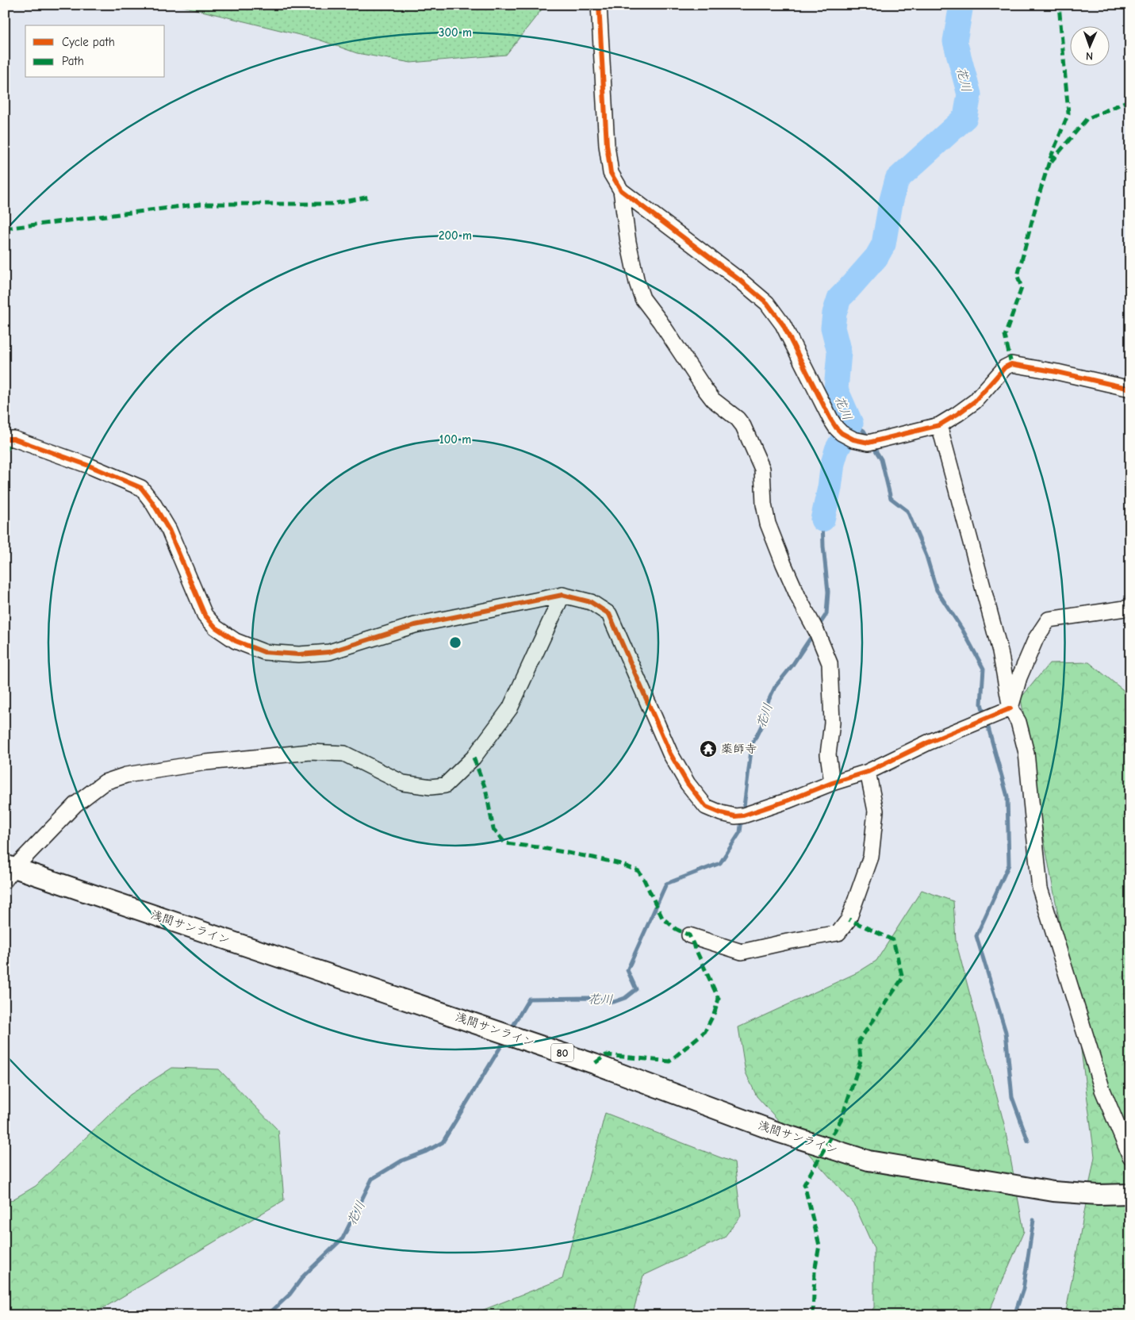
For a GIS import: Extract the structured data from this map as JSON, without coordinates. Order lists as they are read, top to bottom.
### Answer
{
  "streets": {
    "main road": ["浅間サンライン", "80"]
  },
  "water": ["花川"],
  "places": {
    "temple": ["薬師寺"]
  },
  "legend": ["Cycle path", "Path"],
  "north": "bottom",
  "rings": ["300 m", "200 m", "100 m"]
}
